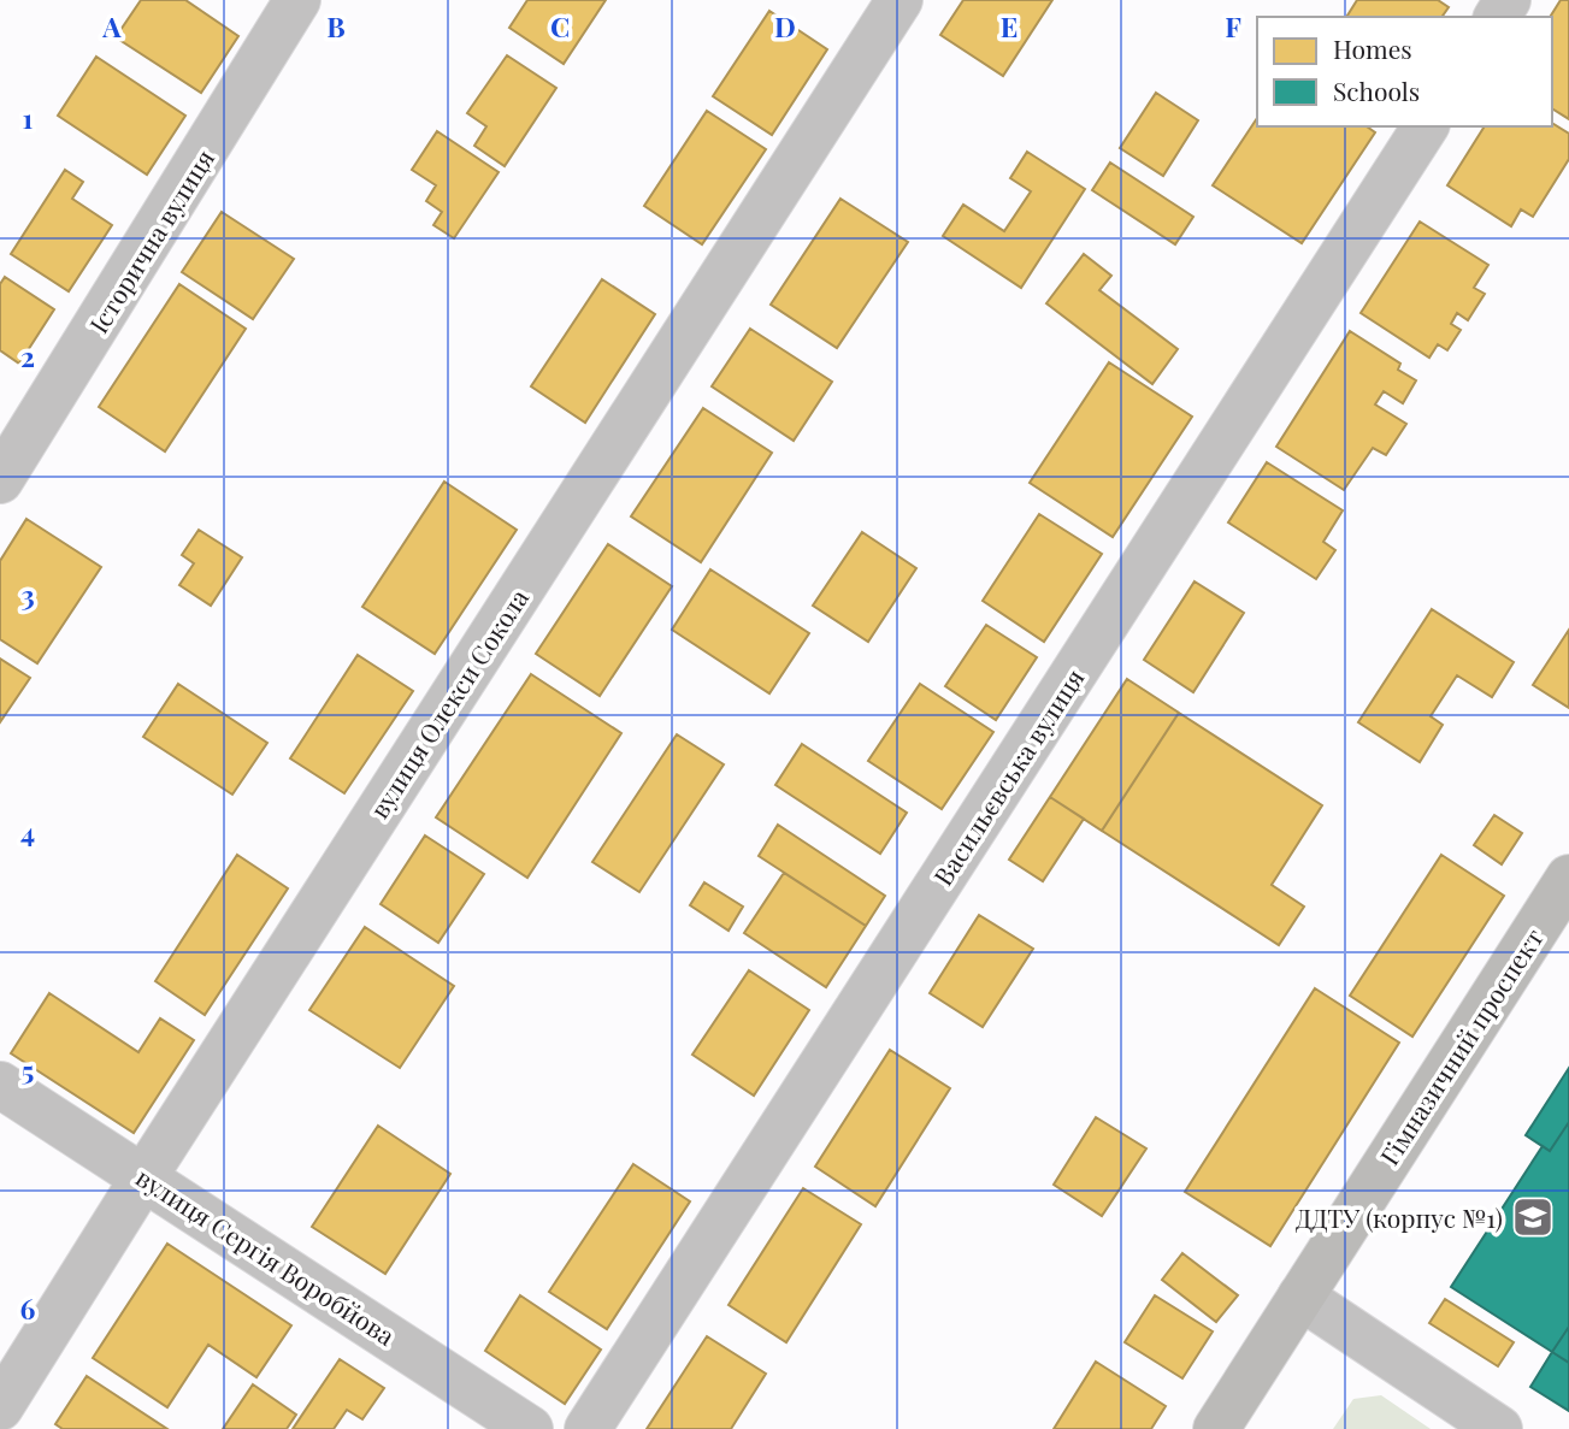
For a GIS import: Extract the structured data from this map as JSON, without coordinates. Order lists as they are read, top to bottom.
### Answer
{
  "streets": {
    "main road": ["Гімназичний проспект"],
    "street": [
      "Історична вулиця",
      "вулиця Олекси Сокола",
      "Васильєвська вулиця",
      "вулиця Сергія Воробйова"
    ]
  },
  "crossings": [
    ["вулиця Олекси Сокола", "вулиця Сергія Воробйова"]
  ],
  "places": {
    "school or university": ["ДДТУ (корпус №1)"]
  },
  "legend": ["Homes", "Schools"],
  "grid": {
    "columns": [
      "A",
      "B",
      "C",
      "D",
      "E",
      "F"
    ],
    "rows": [
      "1",
      "2",
      "3",
      "4",
      "5",
      "6"
    ]
  }
}
